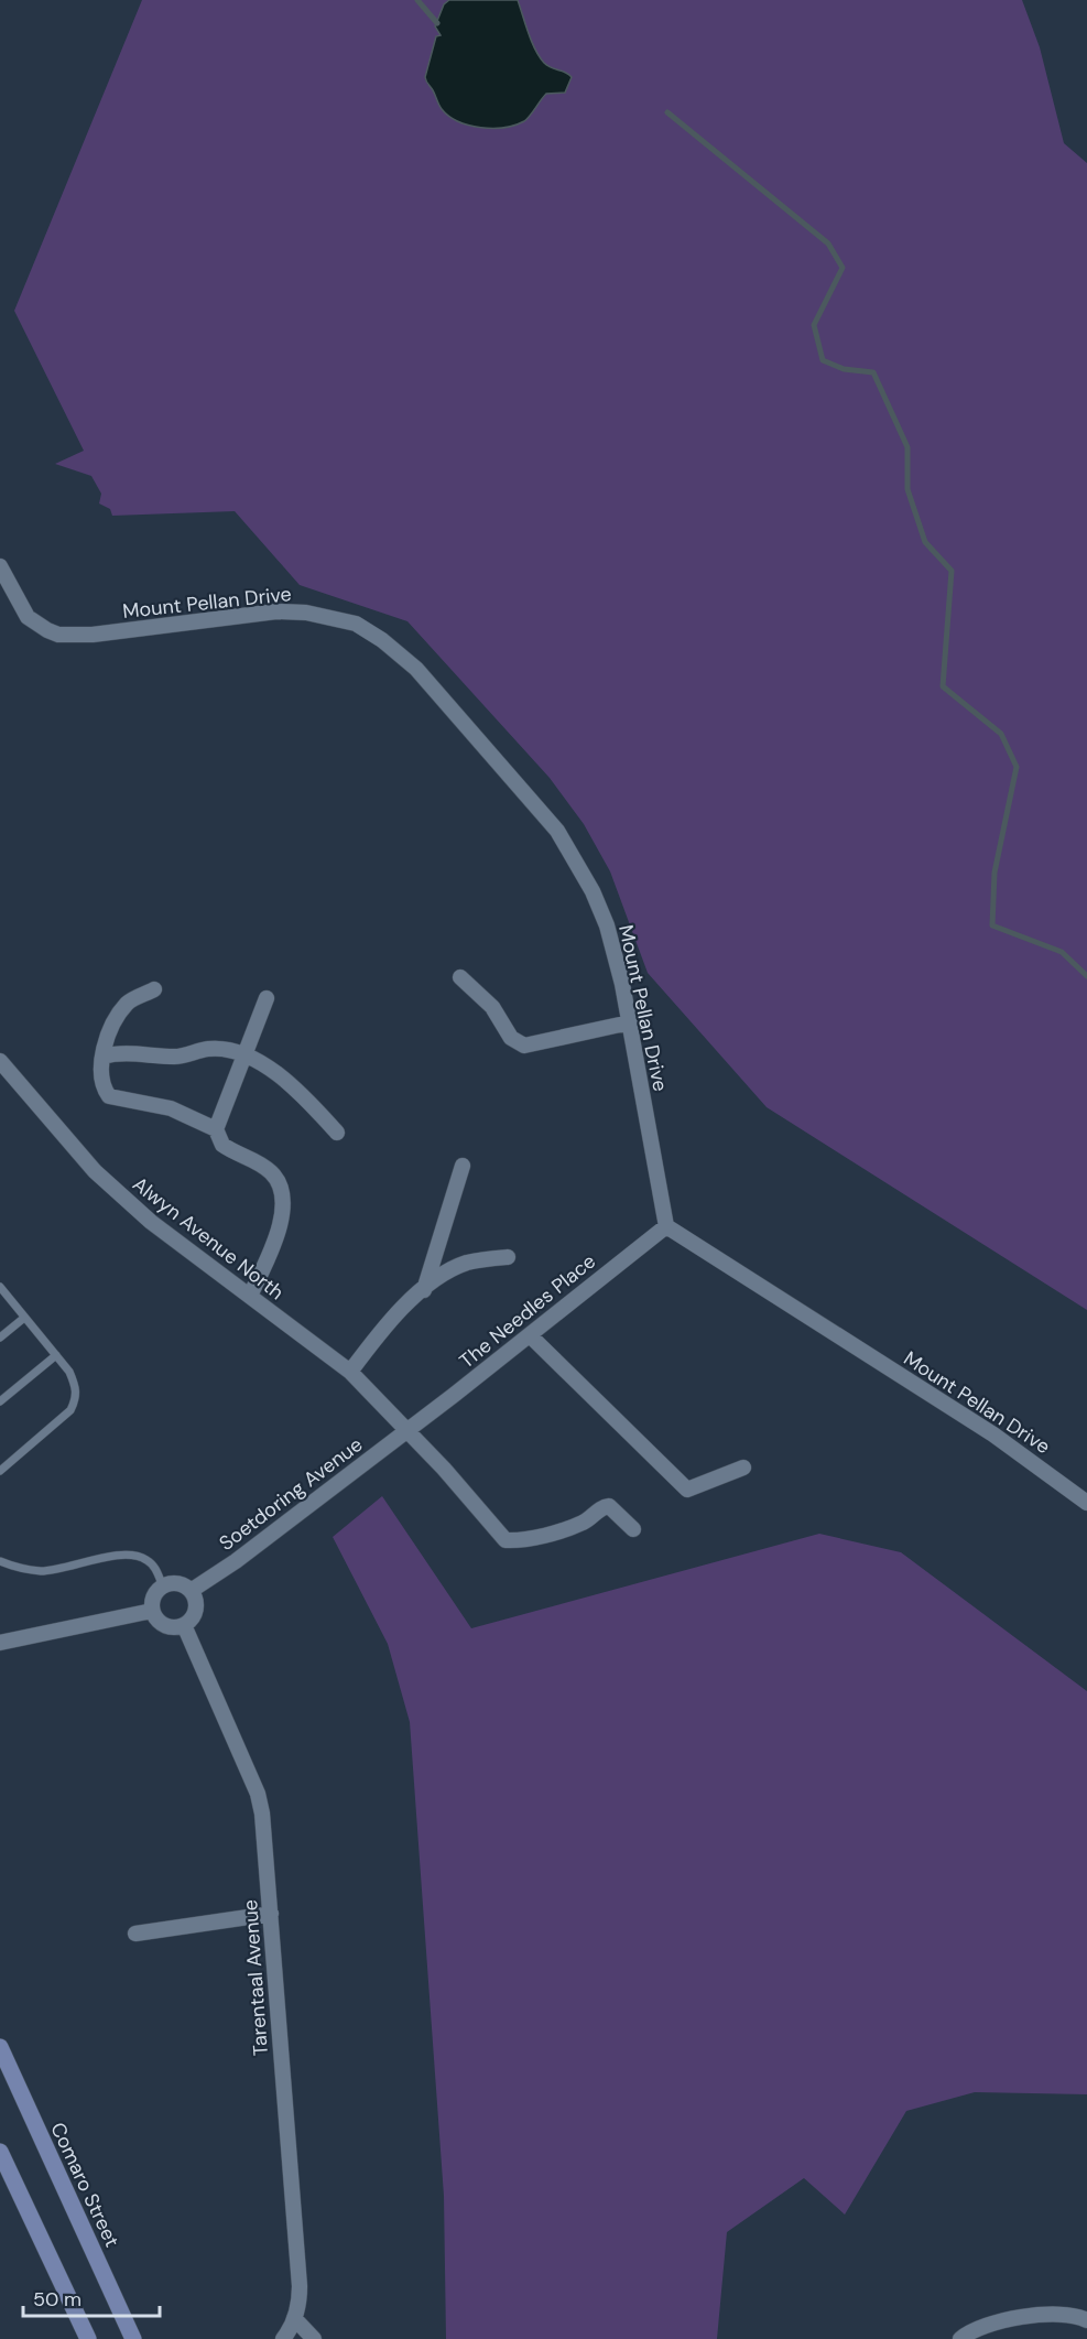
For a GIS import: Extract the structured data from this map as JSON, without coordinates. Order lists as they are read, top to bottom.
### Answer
{
  "streets": {
    "street": [
      "Mount Pellan Drive",
      "Alwyn Avenue North",
      "The Needles Place",
      "Soetdoring Avenue",
      "Tarentaal Avenue",
      "Comaro Street"
    ]
  },
  "crossings": [
    ["Mount Pellan Drive", "The Needles Place"],
    ["Alwyn Avenue North", "The Needles Place"],
    ["Alwyn Avenue North", "Soetdoring Avenue"],
    ["The Needles Place", "Soetdoring Avenue"],
    ["Soetdoring Avenue", "Tarentaal Avenue"]
  ],
  "scale_bar": "50 m"
}
